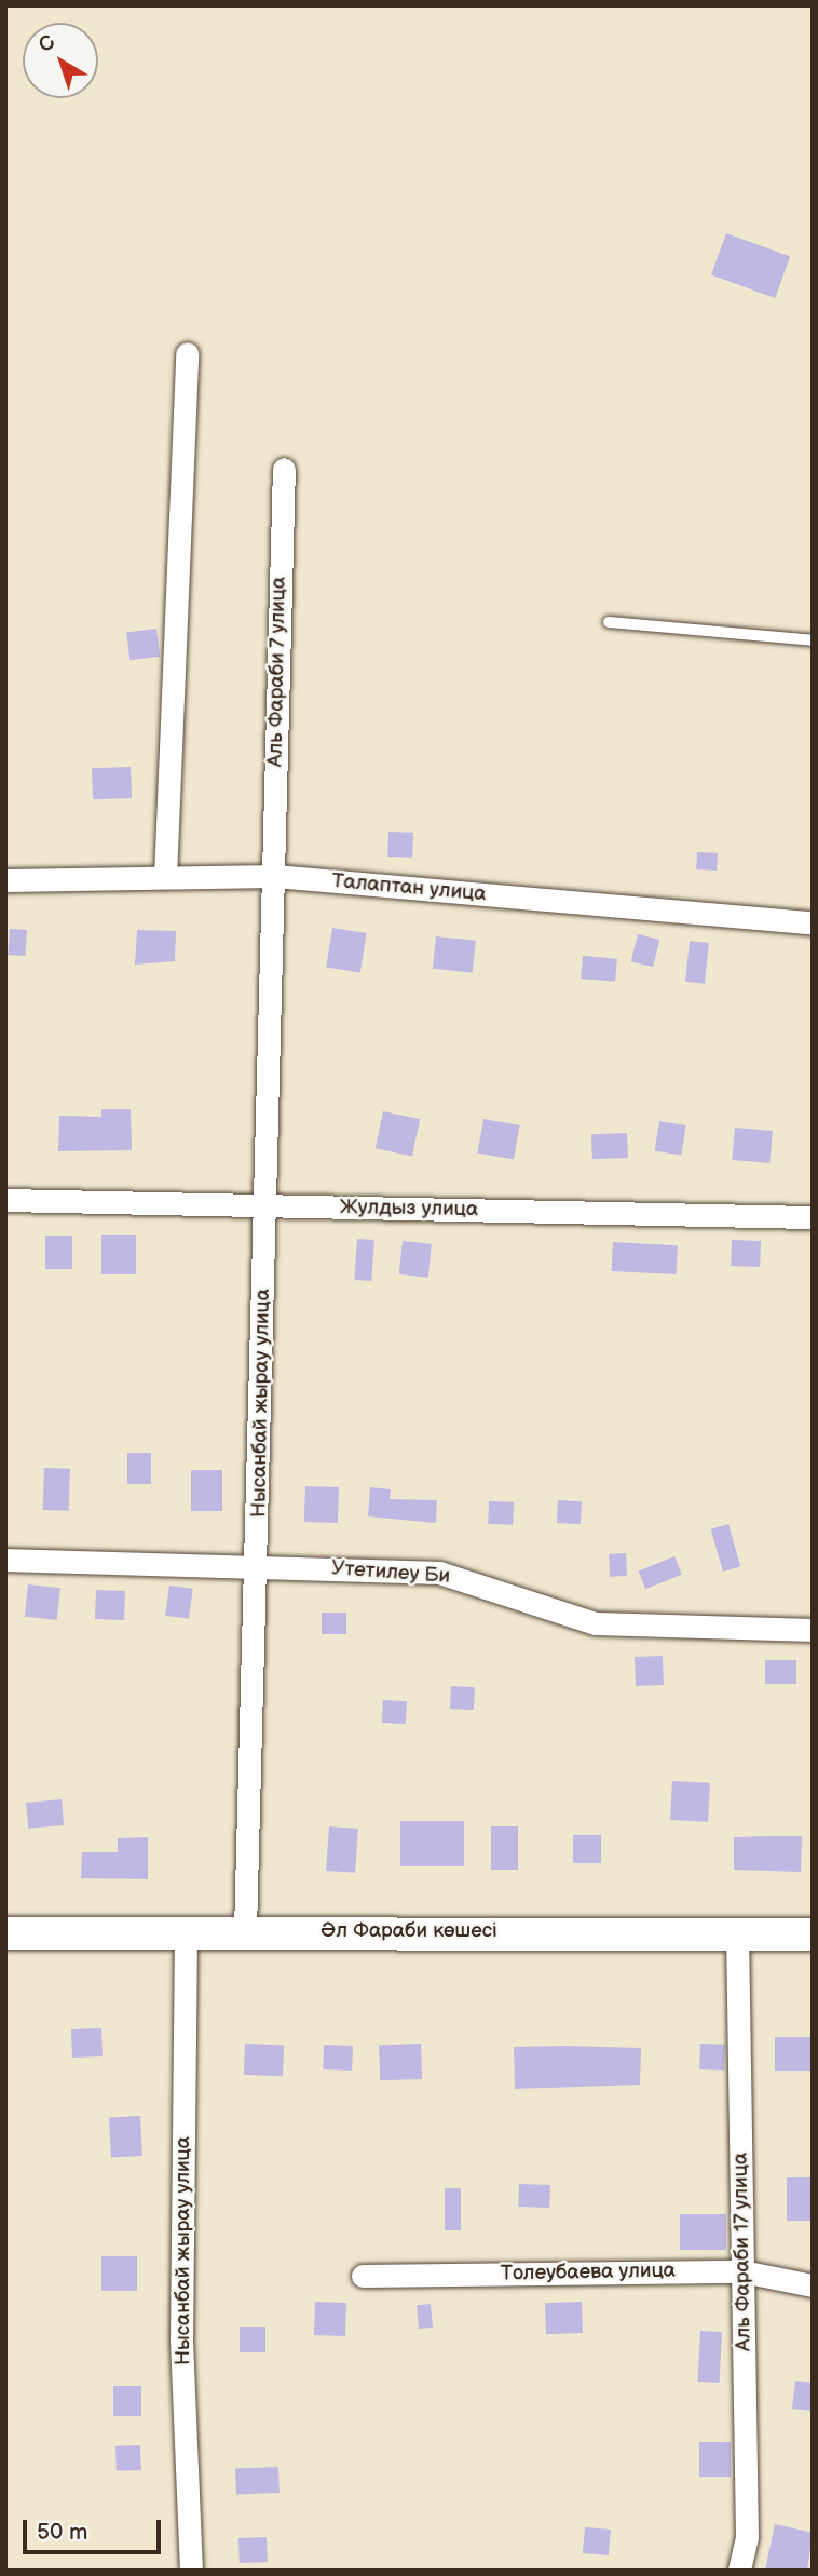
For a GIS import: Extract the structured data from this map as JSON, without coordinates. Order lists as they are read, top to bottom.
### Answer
{
  "streets": {
    "street": [
      "Аль Фараби 7 улица",
      "Талаптан улица",
      "Жулдыз улица",
      "Нысанбай жырау улица",
      "Утетилеу Би",
      "Әл Фараби көшесі",
      "Аль Фараби 17 улица",
      "Толеубаева улица"
    ]
  },
  "crossings": [
    ["Аль Фараби 7 улица", "Талаптан улица"],
    ["Аль Фараби 7 улица", "Нысанбай жырау улица"],
    ["Талаптан улица", "Нысанбай жырау улица"],
    ["Жулдыз улица", "Нысанбай жырау улица"],
    ["Нысанбай жырау улица", "Утетилеу Би"],
    ["Нысанбай жырау улица", "Әл Фараби көшесі"],
    ["Әл Фараби көшесі", "Аль Фараби 17 улица"],
    ["Аль Фараби 17 улица", "Толеубаева улица"]
  ],
  "scale_bar": "50 m",
  "north": "top left"
}
